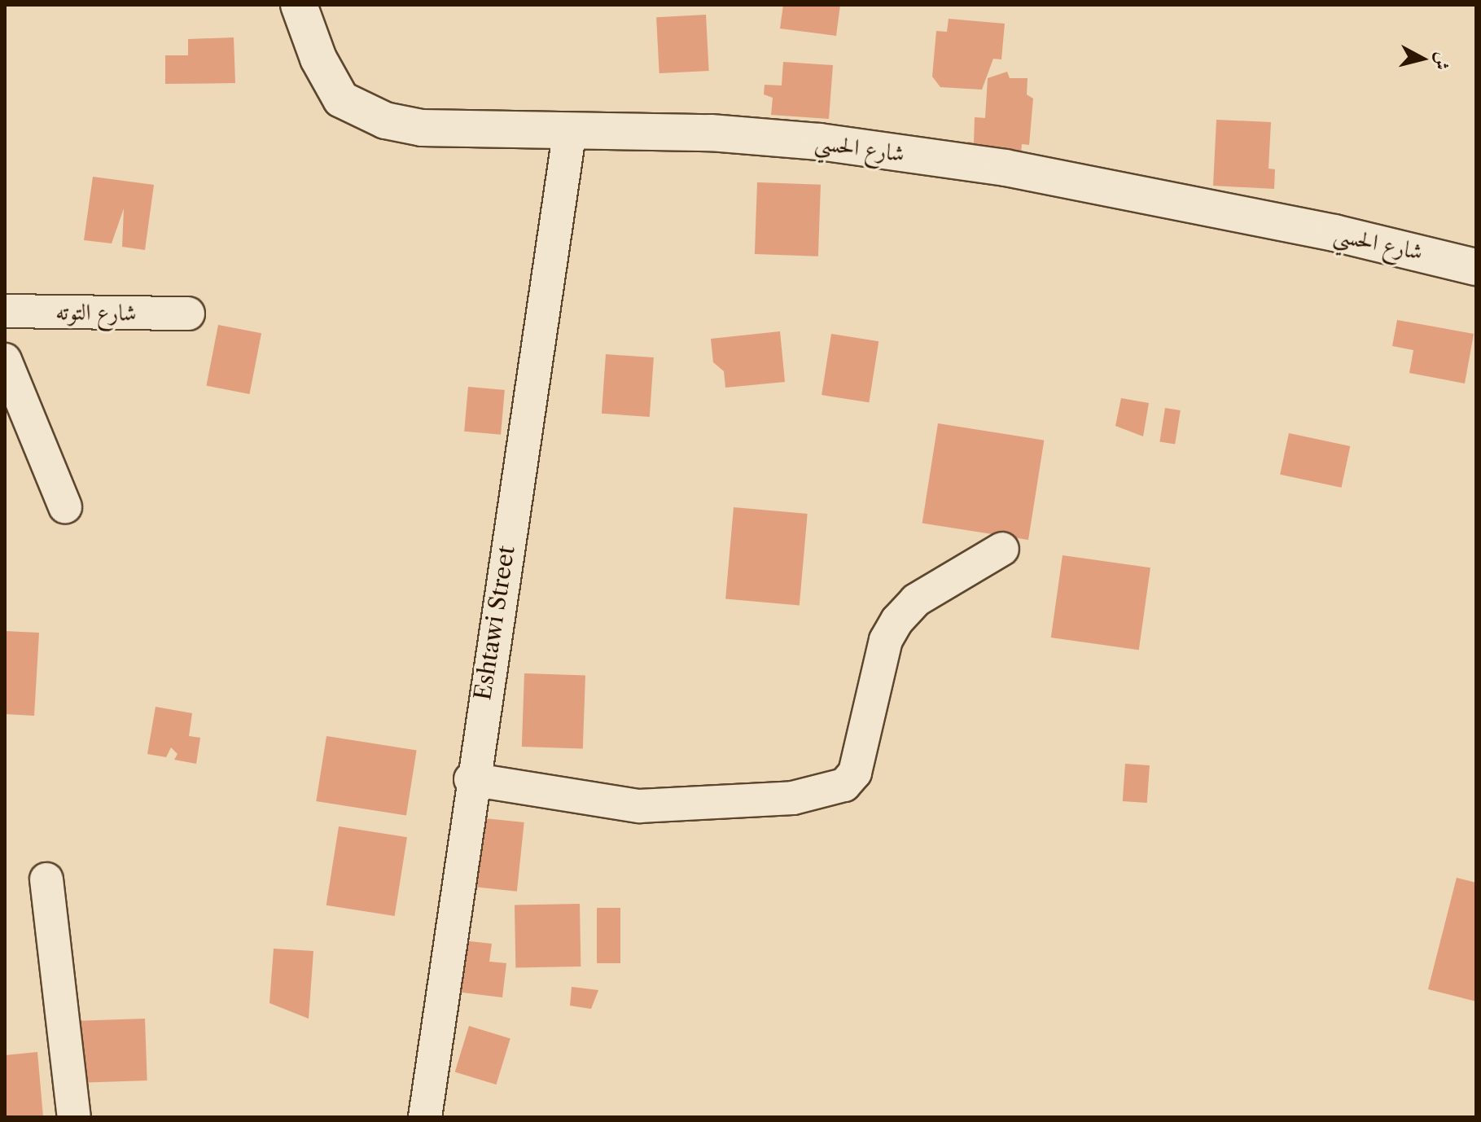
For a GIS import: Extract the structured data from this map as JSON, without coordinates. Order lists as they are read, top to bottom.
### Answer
{
  "streets": {
    "street": ["شارع الحسي", "شارع التوته", "Eshtawi Street"]
  },
  "crossings": [
    ["شارع الحسي", "Eshtawi Street"]
  ],
  "north": "right"
}
